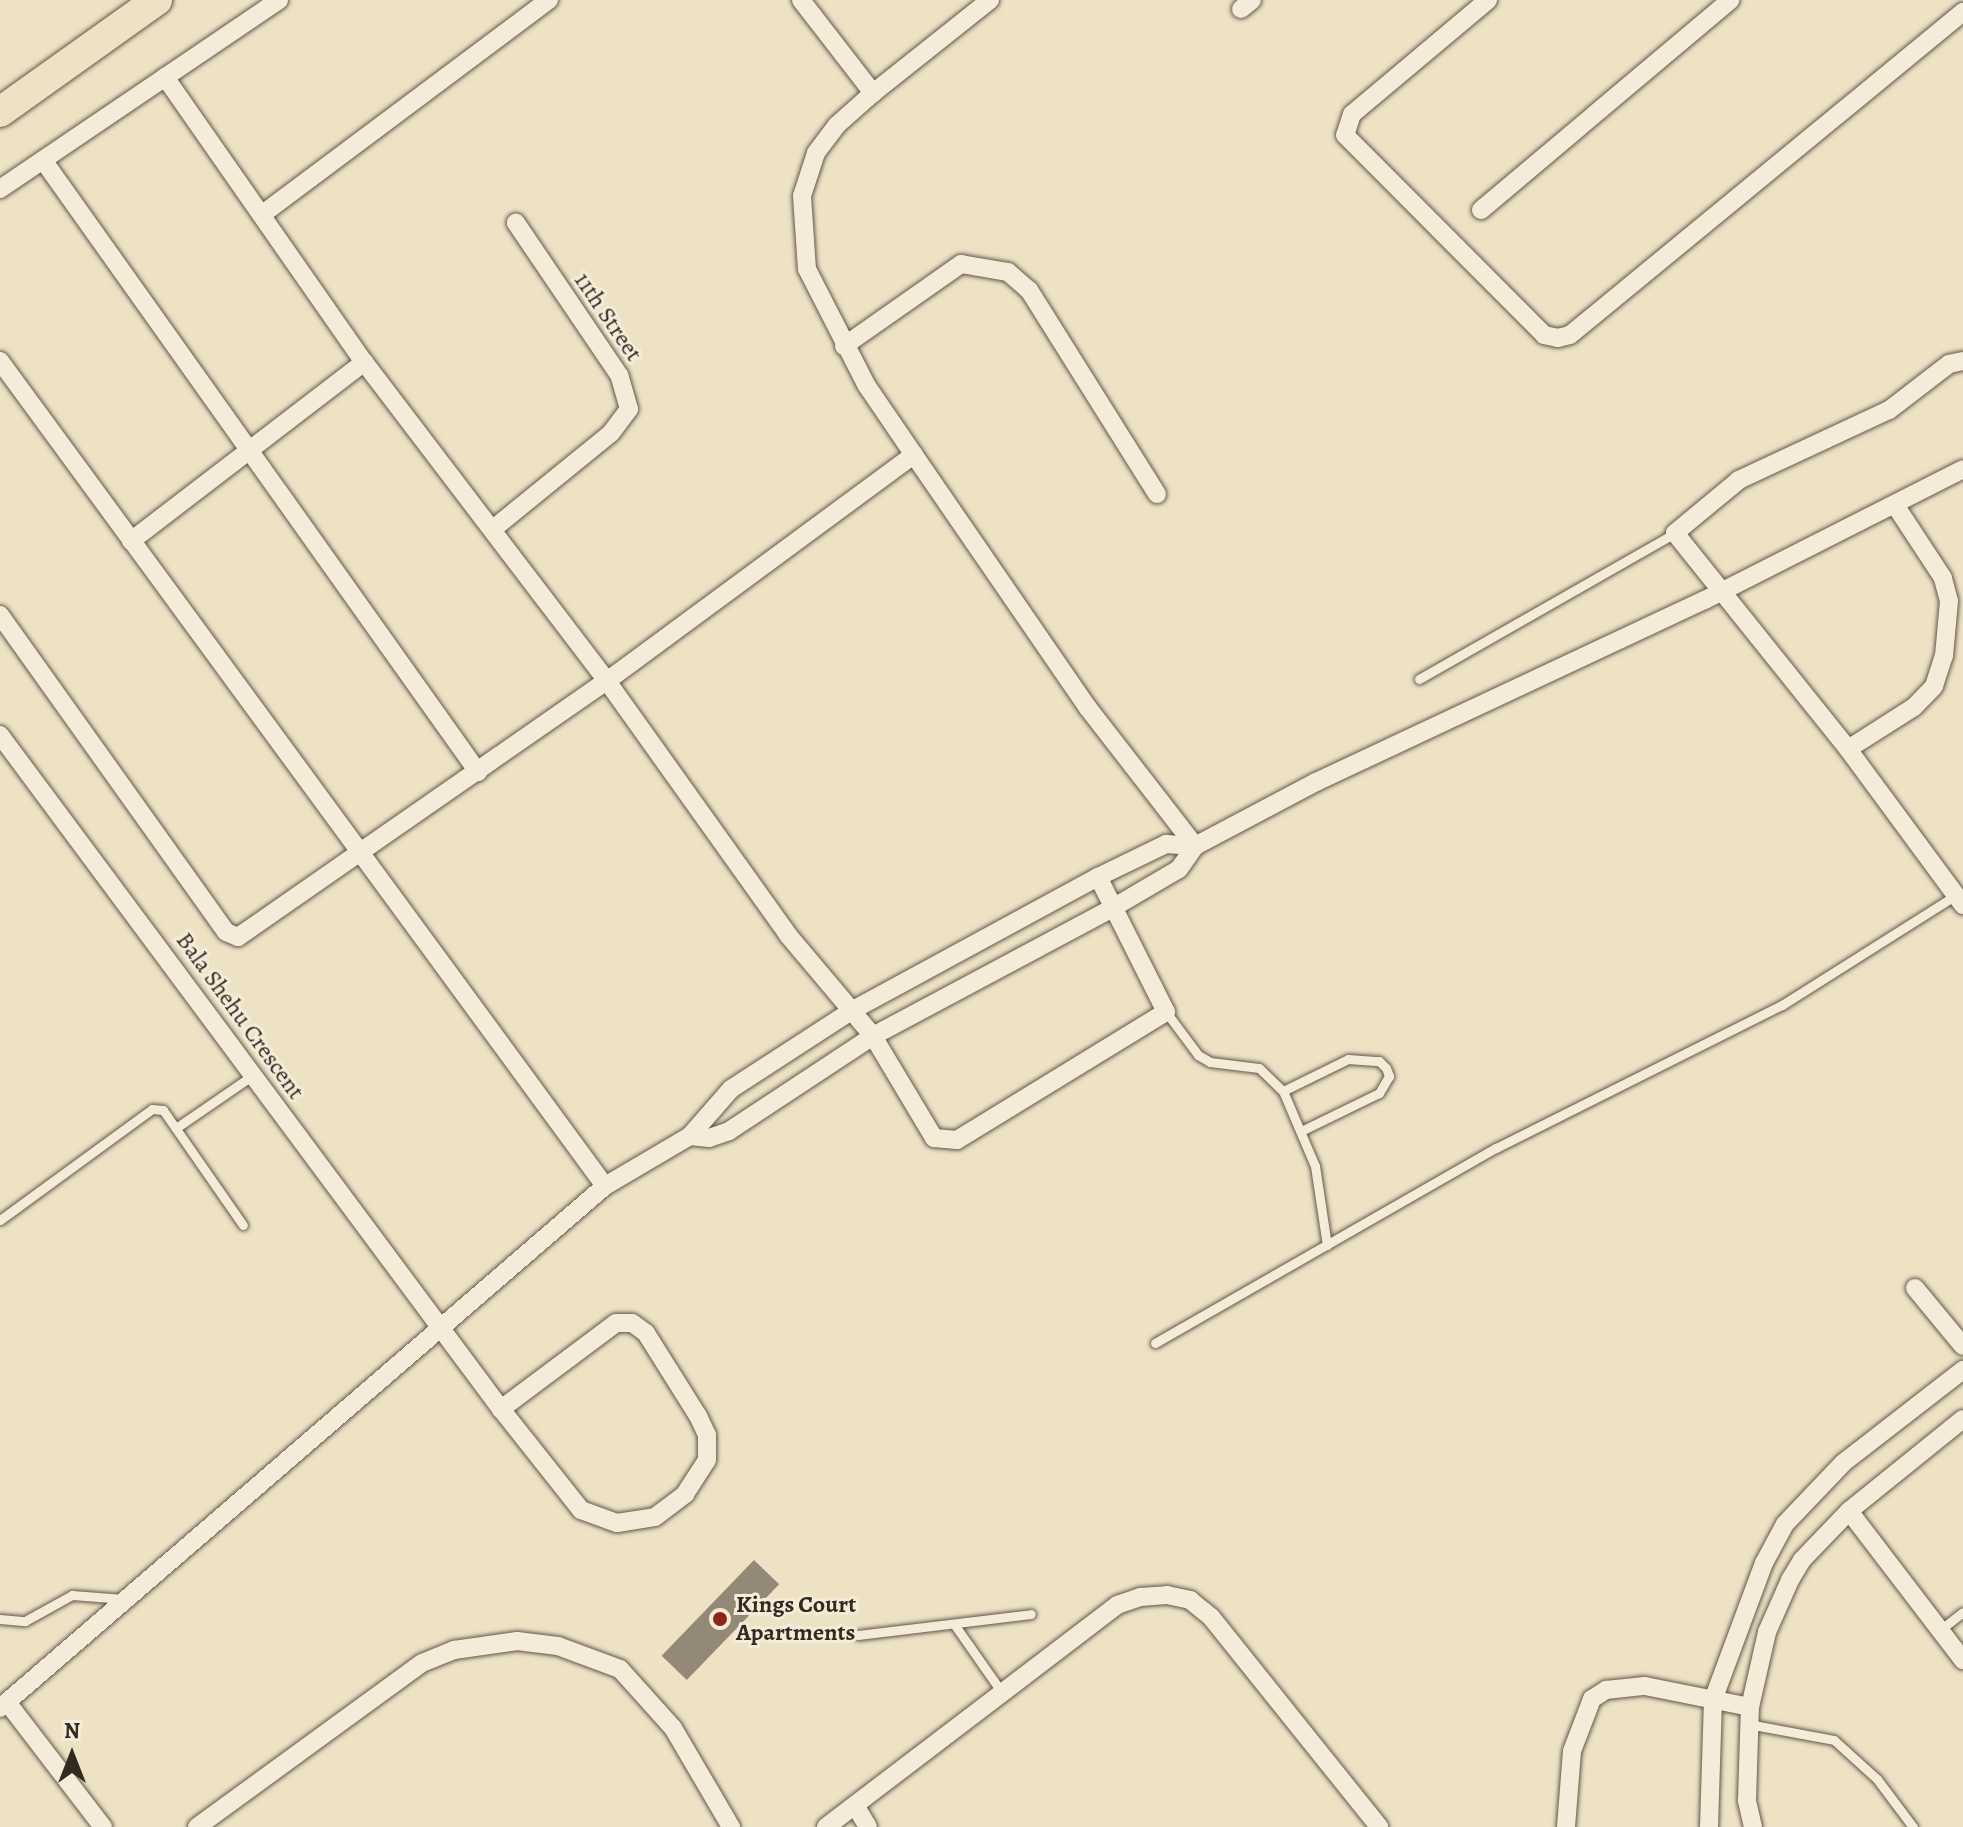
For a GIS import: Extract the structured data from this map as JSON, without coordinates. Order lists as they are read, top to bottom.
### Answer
{
  "streets": {
    "street": ["11th Street", "Bala Shehu Crescent"]
  },
  "places": ["Kings Court Apartments"],
  "north": "top"
}
